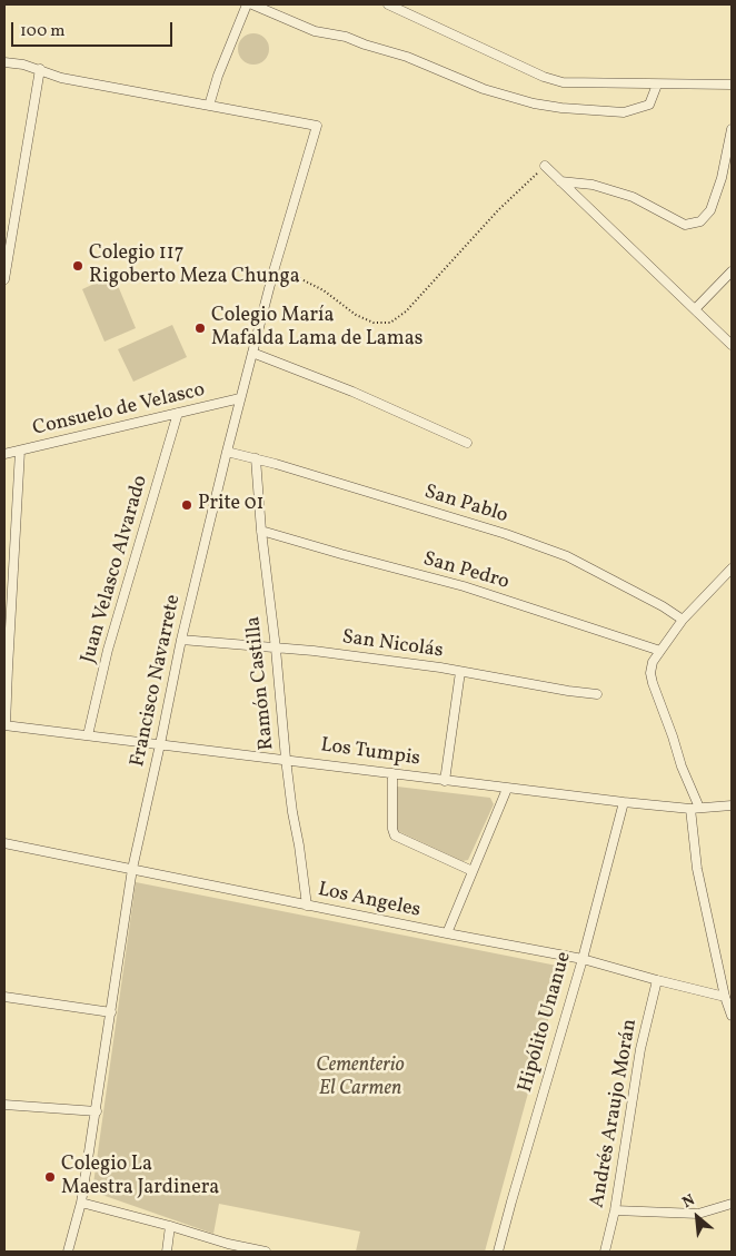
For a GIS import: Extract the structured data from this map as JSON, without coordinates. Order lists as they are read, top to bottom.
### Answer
{
  "streets": {
    "street": [
      "Consuelo de Velasco",
      "San Pablo",
      "Juan Velasco Alvarado",
      "San Pedro",
      "San Nicolás",
      "Francisco Navarrete",
      "Ramón Castilla",
      "Los Tumpis",
      "Los Angeles",
      "Hipólito Unanue",
      "Andrés Araujo Morán"
    ]
  },
  "crossings": [
    ["Consuelo de Velasco", "Juan Velasco Alvarado"],
    ["Consuelo de Velasco", "Francisco Navarrete"],
    ["San Pablo", "Francisco Navarrete"],
    ["San Pablo", "Ramón Castilla"],
    ["Juan Velasco Alvarado", "Los Tumpis"],
    ["San Pedro", "Ramón Castilla"],
    ["San Nicolás", "Francisco Navarrete"],
    ["San Nicolás", "Ramón Castilla"],
    ["Francisco Navarrete", "Los Tumpis"],
    ["Francisco Navarrete", "Los Angeles"],
    ["Ramón Castilla", "Los Tumpis"],
    ["Ramón Castilla", "Los Angeles"],
    ["Los Tumpis", "Hipólito Unanue"],
    ["Los Angeles", "Hipólito Unanue"],
    ["Los Angeles", "Andrés Araujo Morán"]
  ],
  "parks": ["Cementerio El Carmen"],
  "places": [
    "Colegio 117 Rigoberto Meza Chunga",
    "Colegio María Mafalda Lama de Lamas",
    "Prite 01",
    "Colegio La Maestra Jardinera"
  ],
  "scale_bar": "100 m",
  "north": "top left"
}
